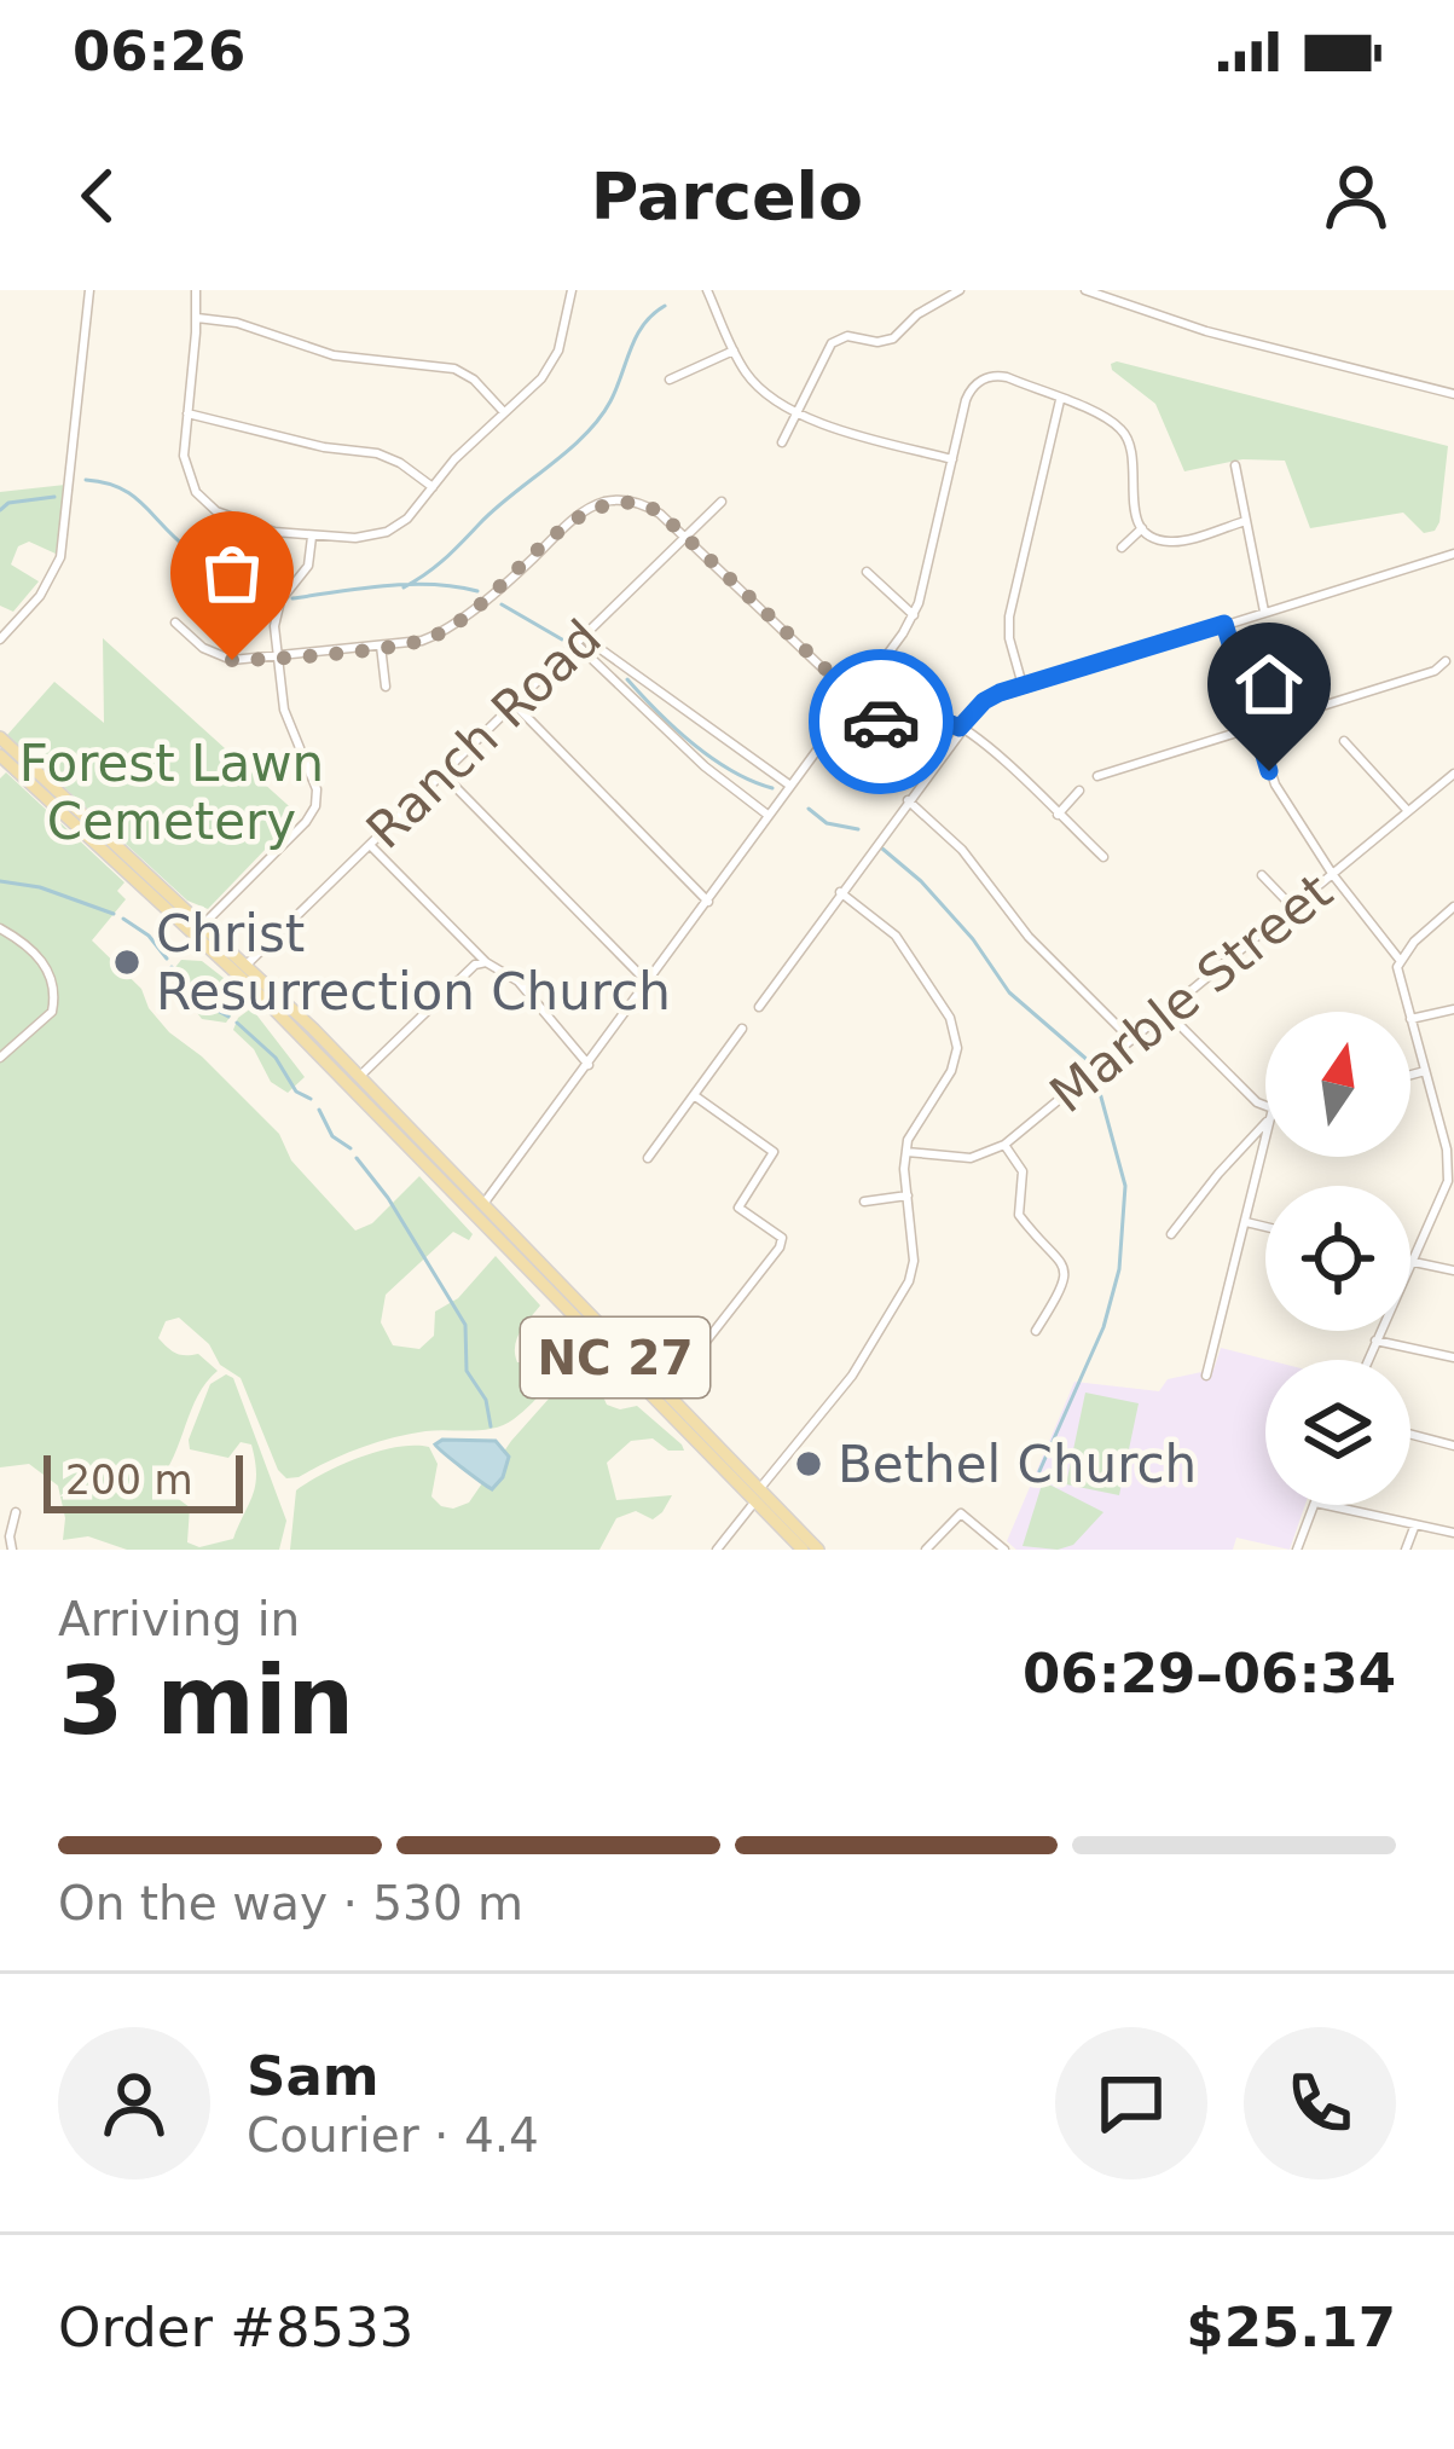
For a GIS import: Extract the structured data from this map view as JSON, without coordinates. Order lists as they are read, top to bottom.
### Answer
{
  "streets": {
    "main road": ["NC 27"],
    "street": ["Ranch Road", "Marble Street"]
  },
  "crossings": [
    ["Ranch Road", "NC 27"]
  ],
  "parks": ["Forest Lawn Cemetery"],
  "places": ["Christ Resurrection Church", "Bethel Church"],
  "scale_bar": "200 m",
  "north": "top",
  "page": {
    "status": "06:26",
    "header": "Parcelo",
    "scale": "200 m",
    "heading": ["3 min", "Arriving in", "06:29–06:34"],
    "panel": [
      "Sam",
      "Courier · 4.4",
      "Order #8533",
      "$25.17"
    ],
    "bar": "On the way · 530 m"
  }
}
